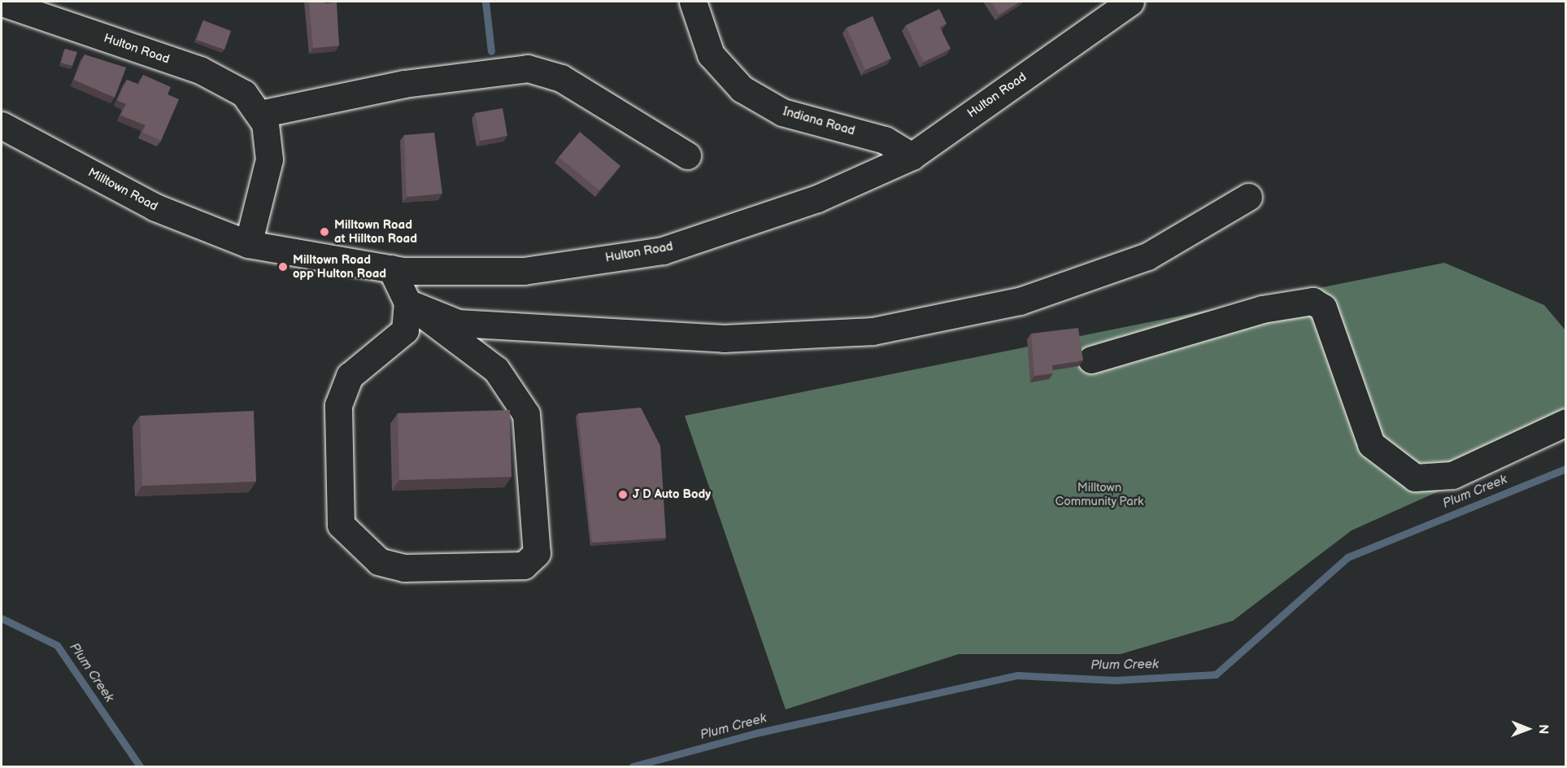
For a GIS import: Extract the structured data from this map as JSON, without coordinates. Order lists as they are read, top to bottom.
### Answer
{
  "streets": {
    "main road": ["Hulton Road", "Indiana Road", "Milltown Road"]
  },
  "crossings": [
    ["Hulton Road", "Indiana Road"],
    ["Hulton Road", "Milltown Road"]
  ],
  "water": ["Plum Creek"],
  "parks": ["Milltown Community Park"],
  "places": ["Milltown Road at Hillton Road", "Milltown Road opp Hulton Road", "J D Auto Body"],
  "north": "right"
}
